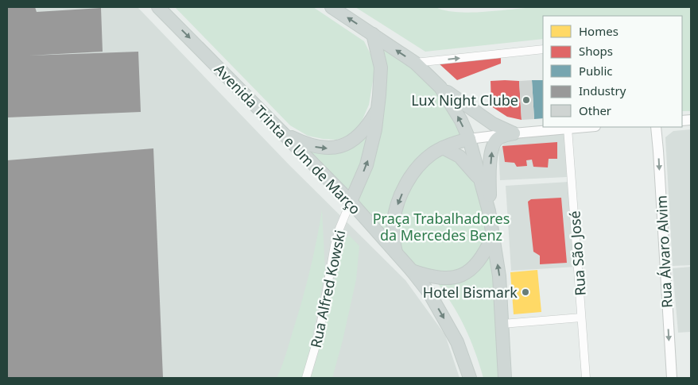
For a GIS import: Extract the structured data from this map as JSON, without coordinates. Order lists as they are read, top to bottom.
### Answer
{
  "streets": {
    "main road": ["Avenida Trinta e Um de Março"],
    "street": ["Rua Álvaro Alvim", "Rua São José", "Rua Alfred Kowski"]
  },
  "crossings": [
    ["Avenida Trinta e Um de Março", "Rua Alfred Kowski"]
  ],
  "one_way": ["Avenida Trinta e Um de Março", "Rua Álvaro Alvim"],
  "parks": ["Praça Trabalhadores da Mercedes Benz"],
  "places": ["Lux Night Clube", "Hotel Bismark"],
  "legend": [
    "Homes",
    "Shops",
    "Public",
    "Industry",
    "Other"
  ]
}
